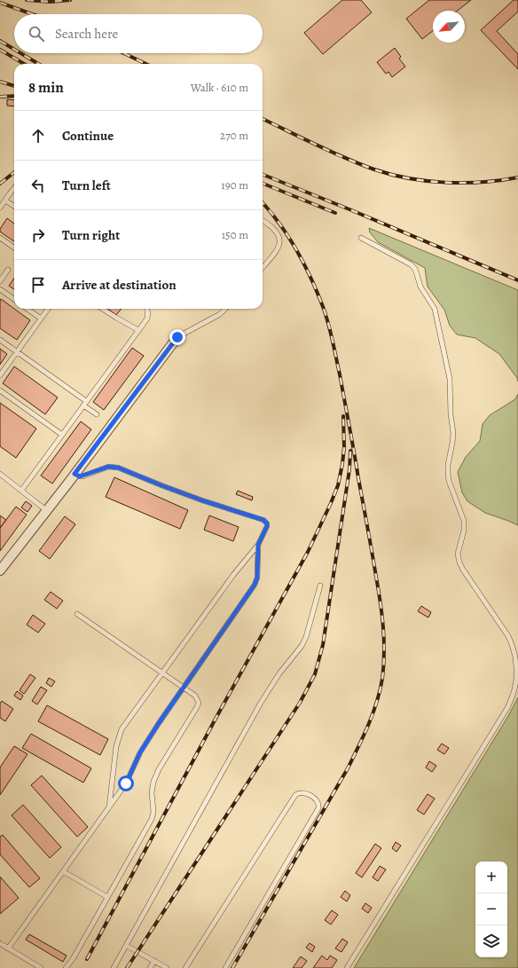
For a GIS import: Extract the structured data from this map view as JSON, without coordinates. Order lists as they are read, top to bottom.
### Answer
{
  "north": "bottom left",
  "page": {
    "search": "Search here",
    "heading": ["8 min", "Walk · 610 m"],
    "list": [
      ["Continue", "270 m"],
      ["Turn left", "190 m"],
      ["Turn right", "150 m"],
      "Arrive at destination"
    ],
    "map_buttons": ["+", "−"]
  }
}
